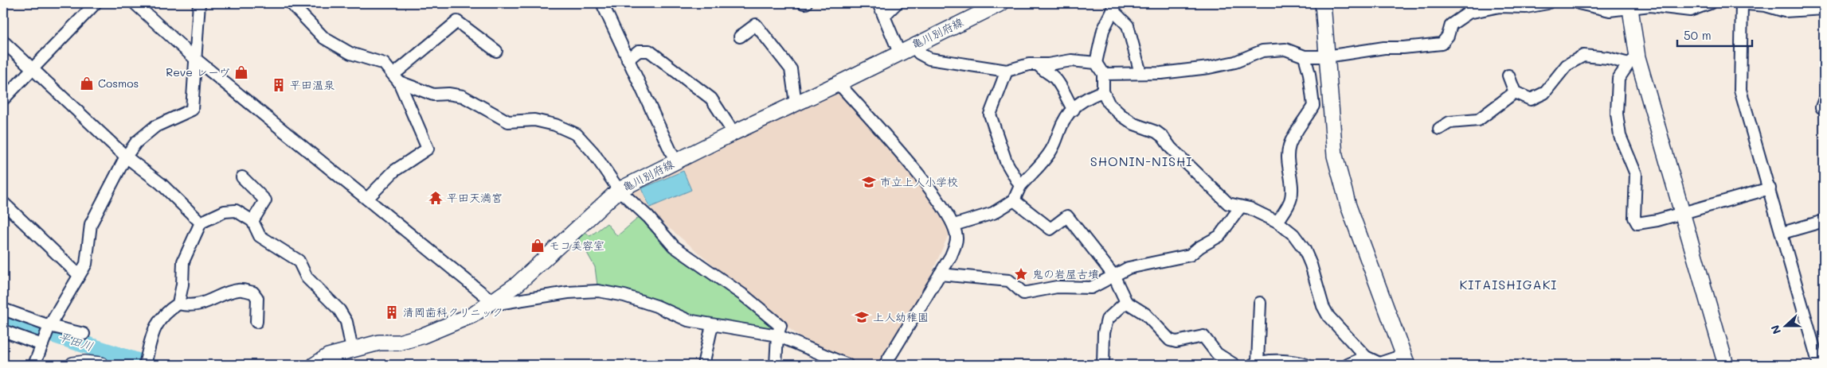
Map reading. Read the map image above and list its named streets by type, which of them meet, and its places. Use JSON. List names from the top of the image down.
{
  "streets": {
    "main road": ["亀川別府線"]
  },
  "districts": ["SHONIN-NISHI", "KITAISHIGAKI"],
  "water": ["平田川"],
  "places": {
    "shop": ["Reve レーヴ", "Cosmos", "モコ美容室"],
    "building": ["平田温泉", "清岡歯科クリニック"],
    "school or university": ["市立上人小学校", "上人幼稚園"],
    "temple": ["平田天満宮"],
    "place": ["鬼の岩屋古墳"]
  },
  "scale_bar": "50 m",
  "north": "left"
}
